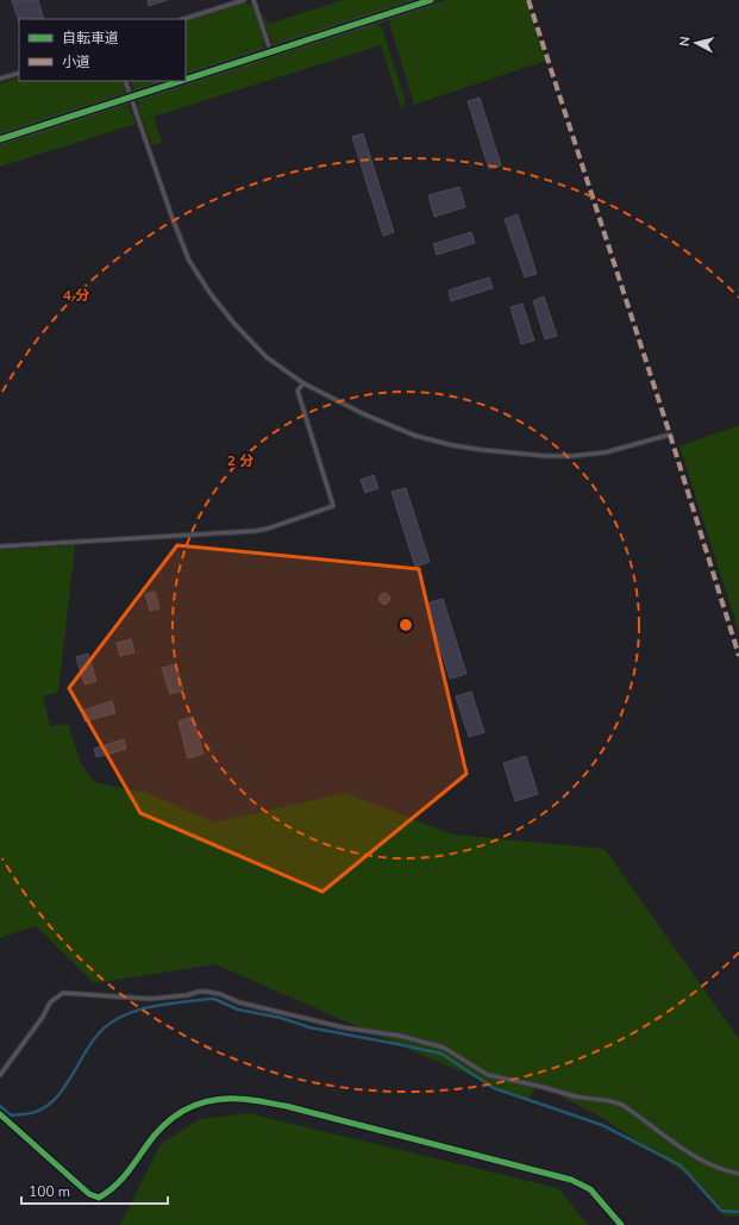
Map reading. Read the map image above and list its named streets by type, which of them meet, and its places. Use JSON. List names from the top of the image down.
{
  "legend": ["自転車道", "小道"],
  "scale_bar": "100 m",
  "north": "left",
  "rings": ["4 分", "2 分"]
}
